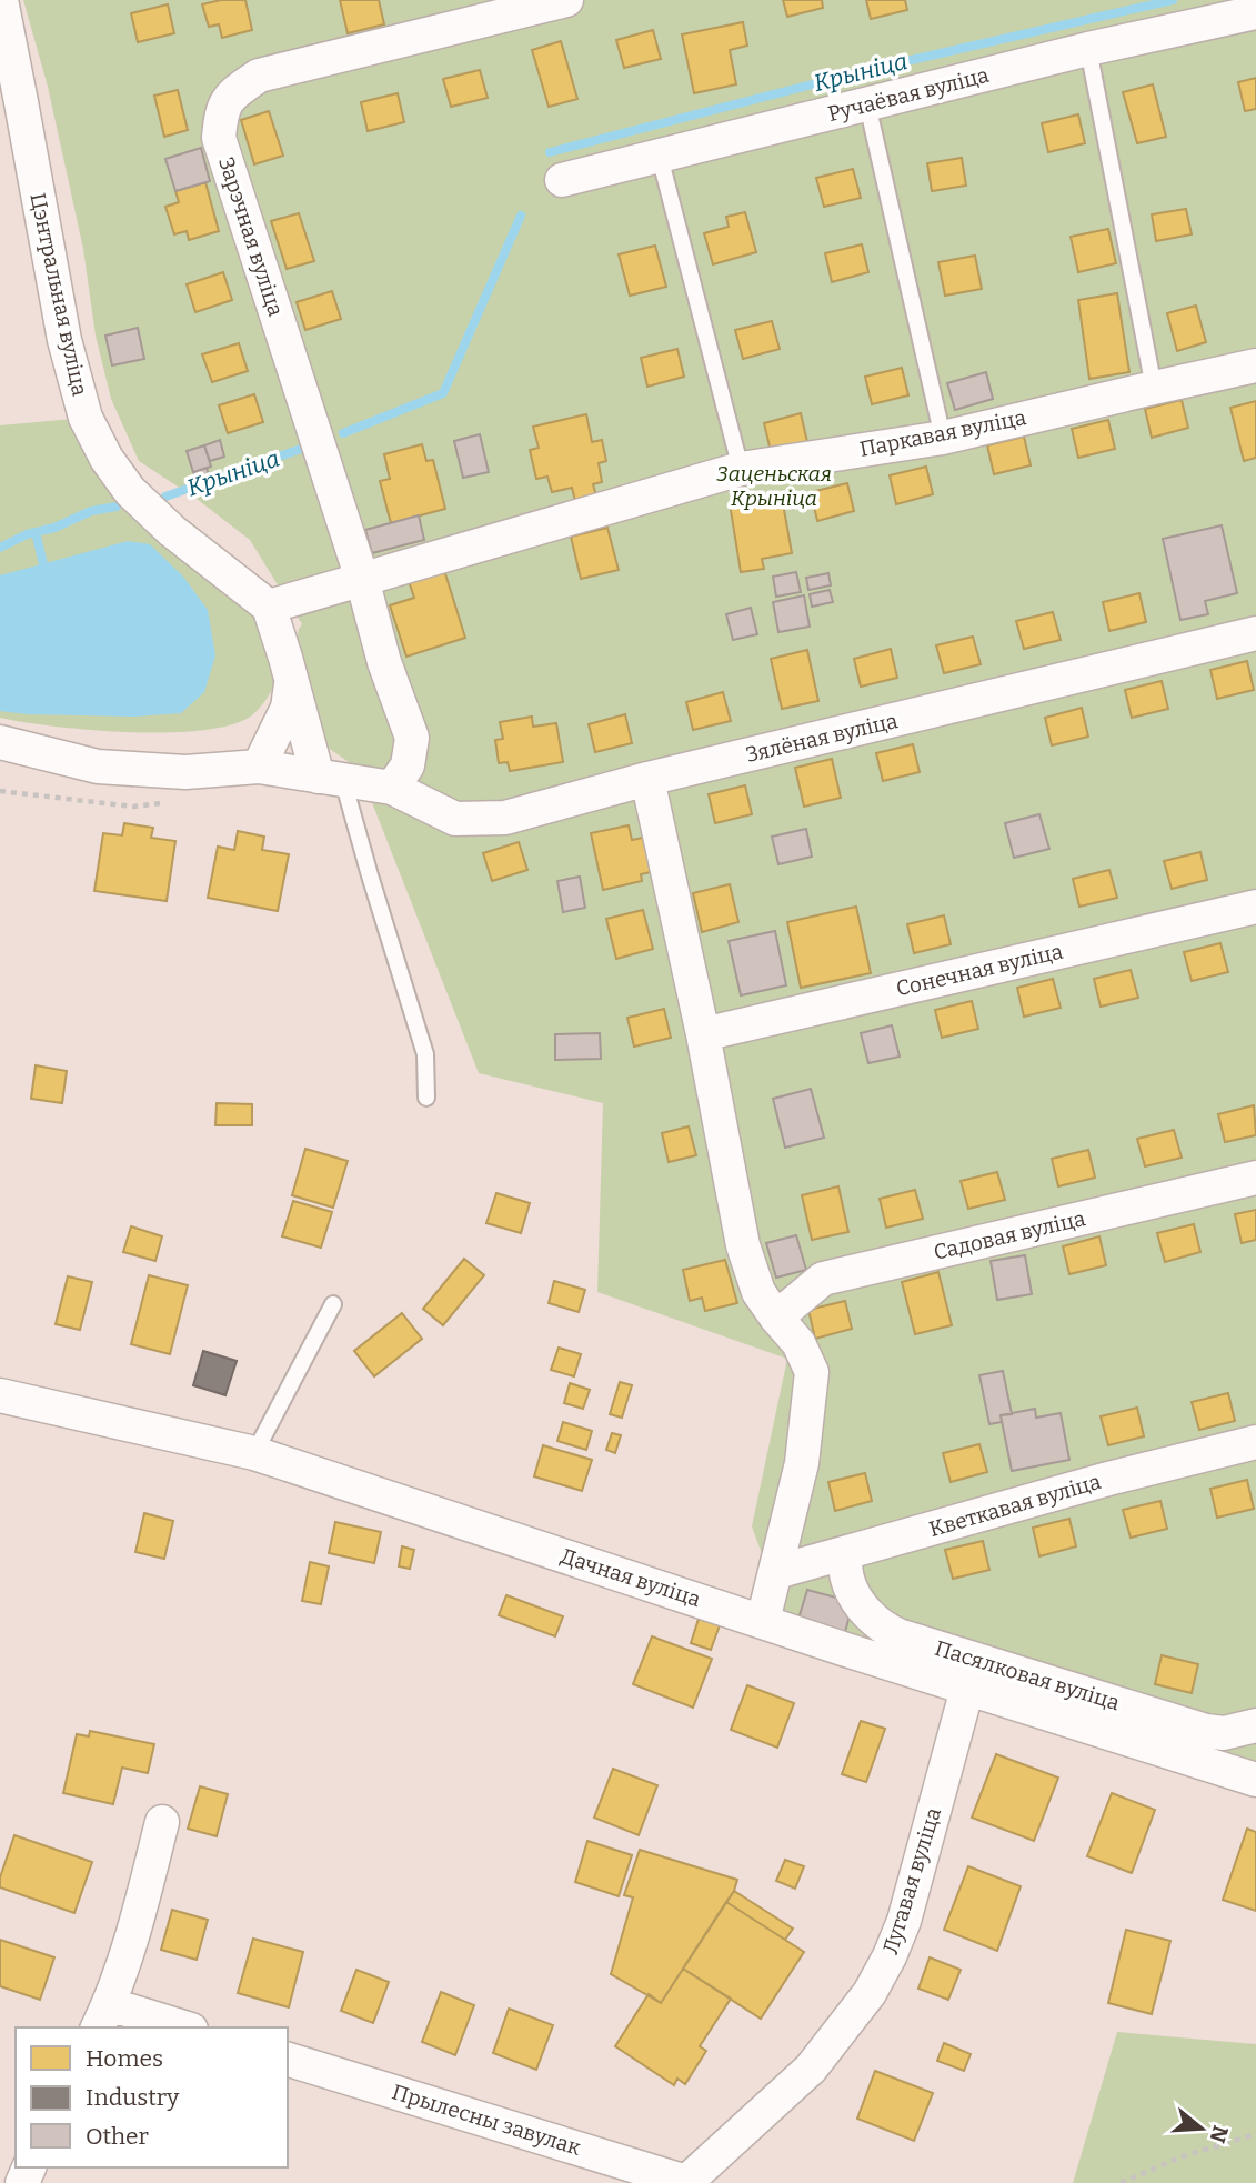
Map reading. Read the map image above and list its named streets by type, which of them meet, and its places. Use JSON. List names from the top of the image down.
{
  "streets": {
    "street": [
      "Ручаёвая вуліца",
      "Зарэчная вуліца",
      "Цэнтральная вуліца",
      "Паркавая вуліца",
      "Зялёная вуліца",
      "Сонечная вуліца",
      "Садовая вуліца",
      "Кветкавая вуліца",
      "Дачная вуліца",
      "Пасялковая вуліца",
      "Лугавая вуліца",
      "Прылесны завулак"
    ]
  },
  "crossings": [
    ["Зарэчная вуліца", "Паркавая вуліца"],
    ["Кветкавая вуліца", "Пасялковая вуліца"],
    ["Дачная вуліца", "Лугавая вуліца"],
    ["Лугавая вуліца", "Прылесны завулак"]
  ],
  "water": ["Крыніца"],
  "parks": ["Заценьская Крыніца"],
  "legend": ["Homes", "Industry", "Other"],
  "north": "right"
}
